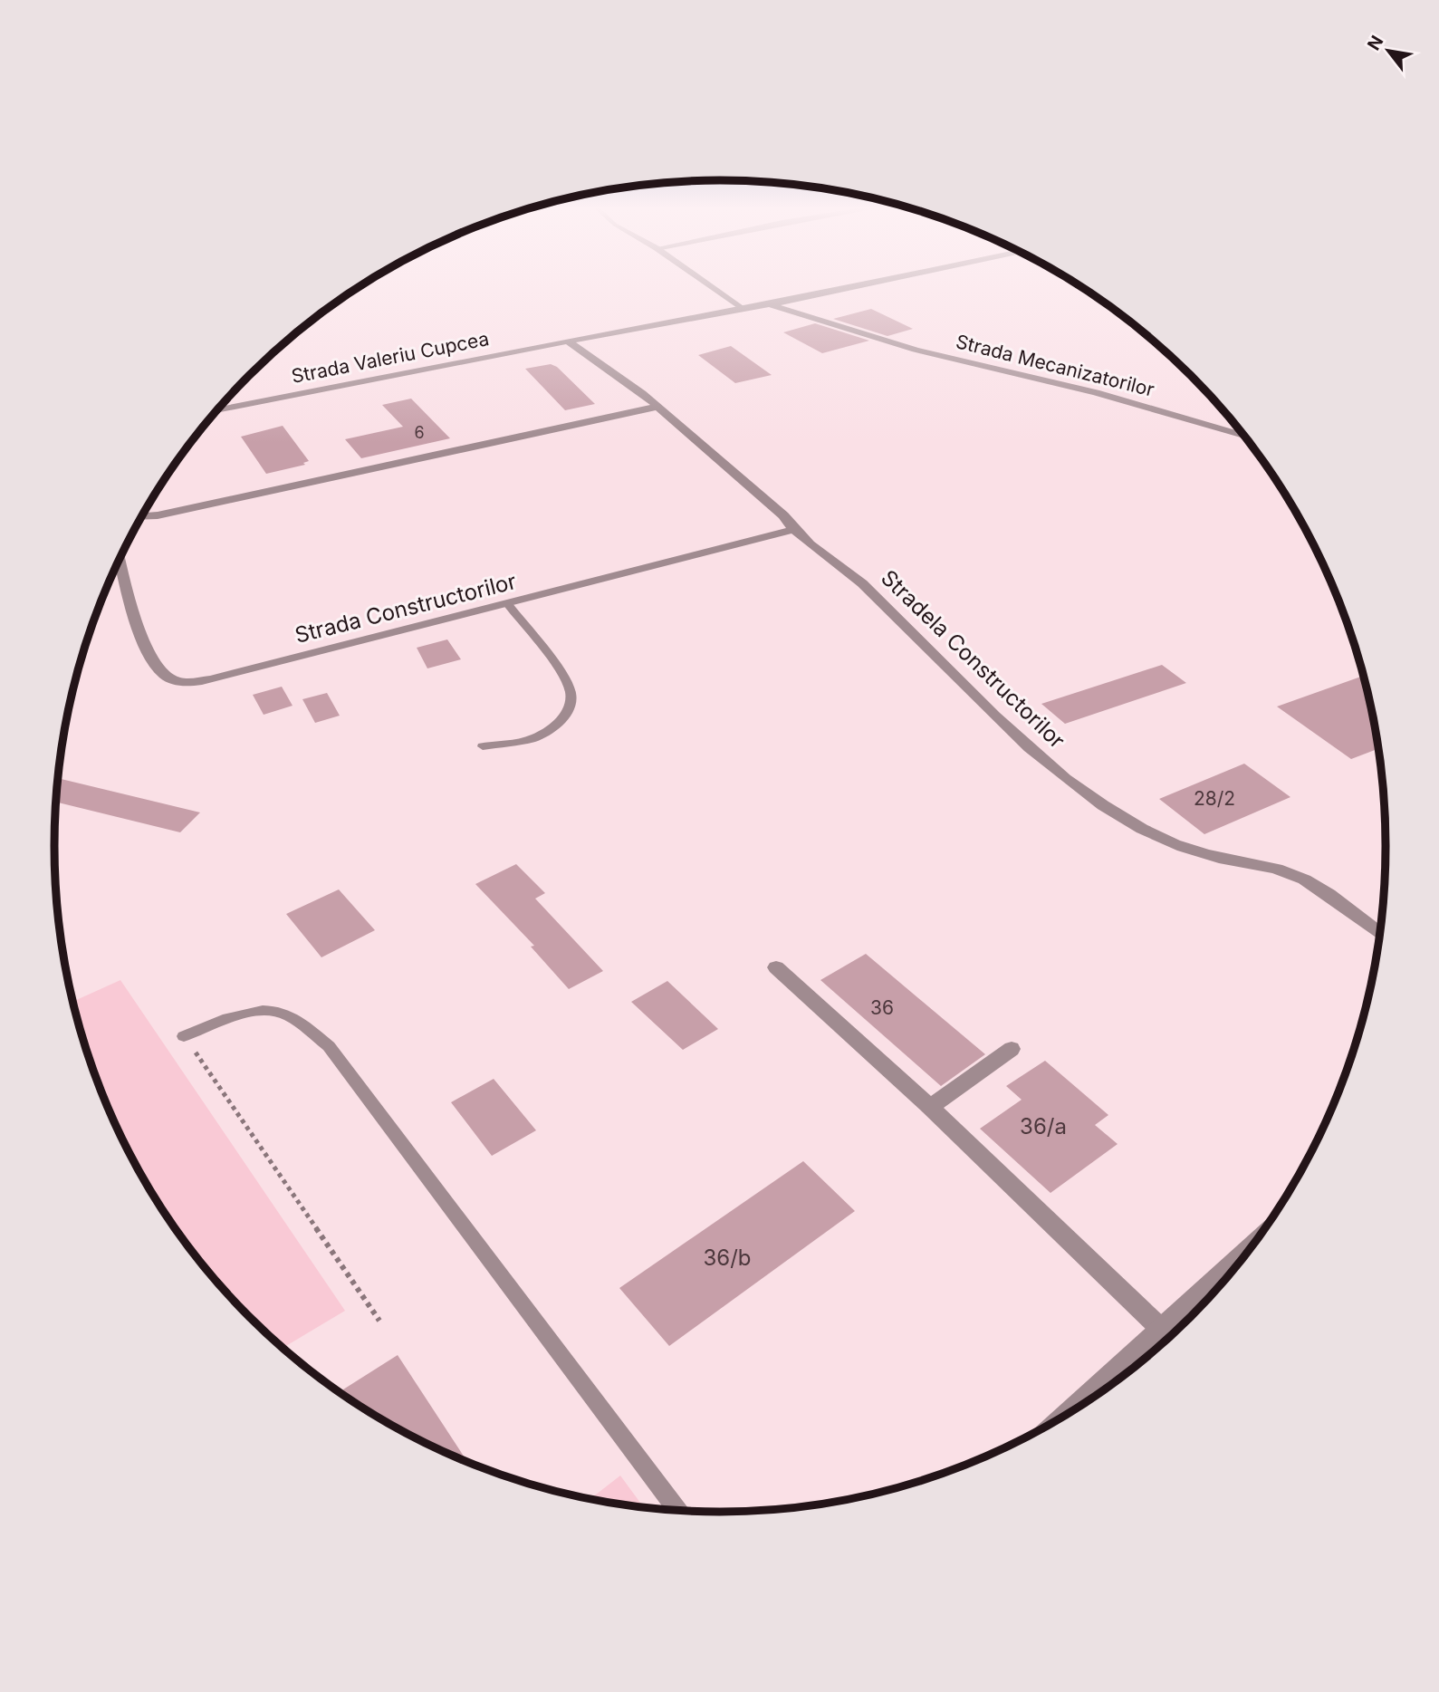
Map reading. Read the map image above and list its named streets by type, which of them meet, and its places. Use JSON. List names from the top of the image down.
{
  "streets": {
    "street": [
      "Strada Valeriu Cupcea",
      "Strada Mecanizatorilor",
      "Strada Constructorilor",
      "Stradela Constructorilor"
    ]
  },
  "crossings": [
    ["Strada Valeriu Cupcea", "Strada Mecanizatorilor"],
    ["Strada Valeriu Cupcea", "Stradela Constructorilor"],
    ["Strada Constructorilor", "Stradela Constructorilor"]
  ],
  "house_numbers": [
    "6",
    "28/2",
    "36",
    "36/a",
    "36/b"
  ],
  "north": "top left"
}
